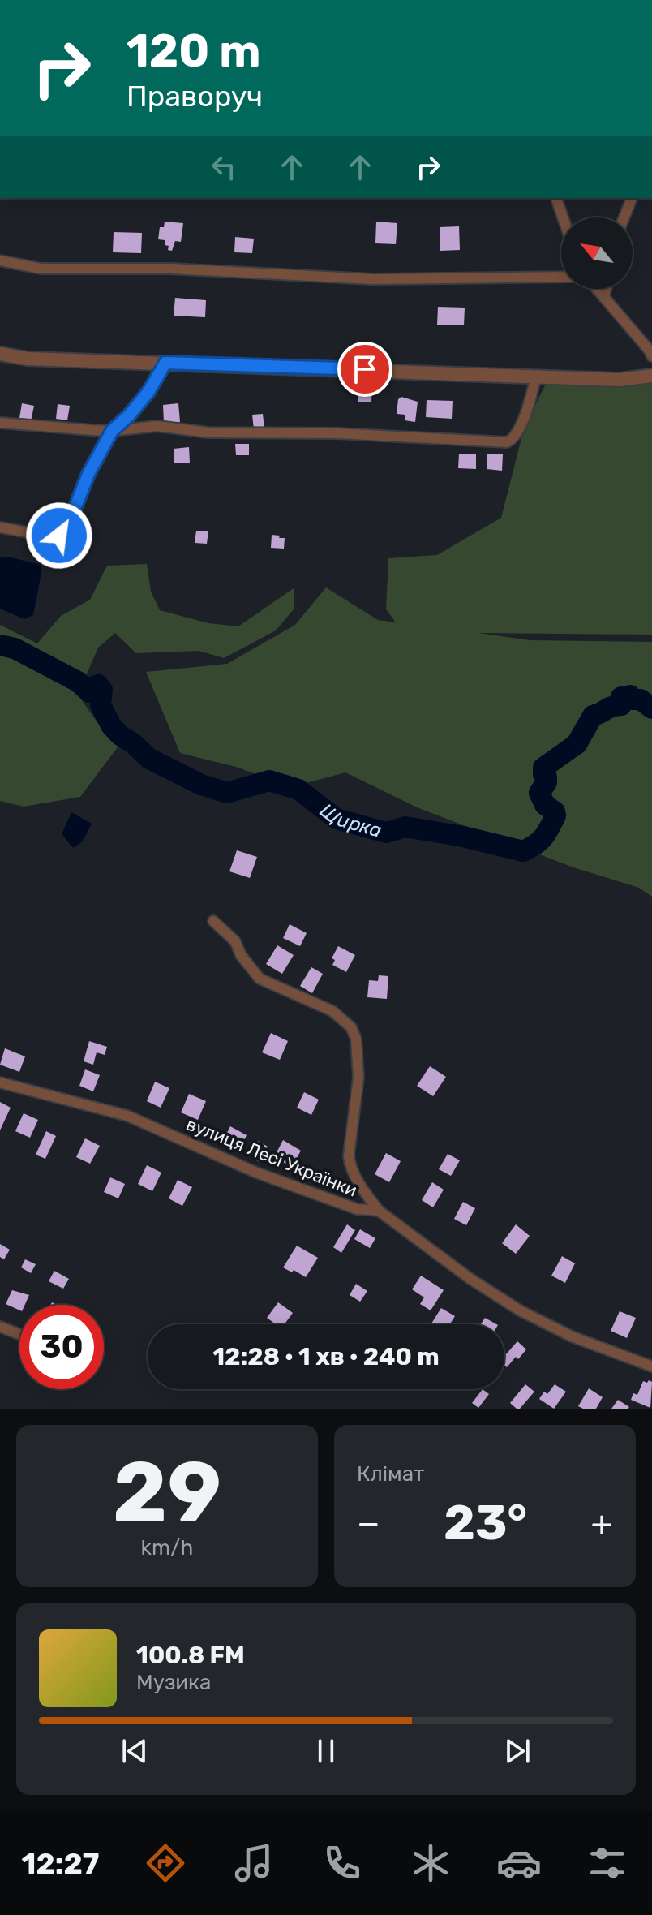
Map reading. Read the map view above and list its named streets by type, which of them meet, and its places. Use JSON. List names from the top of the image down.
{
  "streets": {
    "street": ["вулиця Лесі Українки"]
  },
  "water": ["Щирка"],
  "north": "top left",
  "page": {
    "turn": ["120 m", "Праворуч"],
    "limit": "30",
    "trip": "12:28 · 1 хв · 240 m",
    "tile": [
      ["29", "km/h"],
      "Клімат"
    ],
    "heat": ["−", "23°", "+"],
    "song": ["100.8 FM", "Музика"],
    "tabs": "12:27"
  }
}
